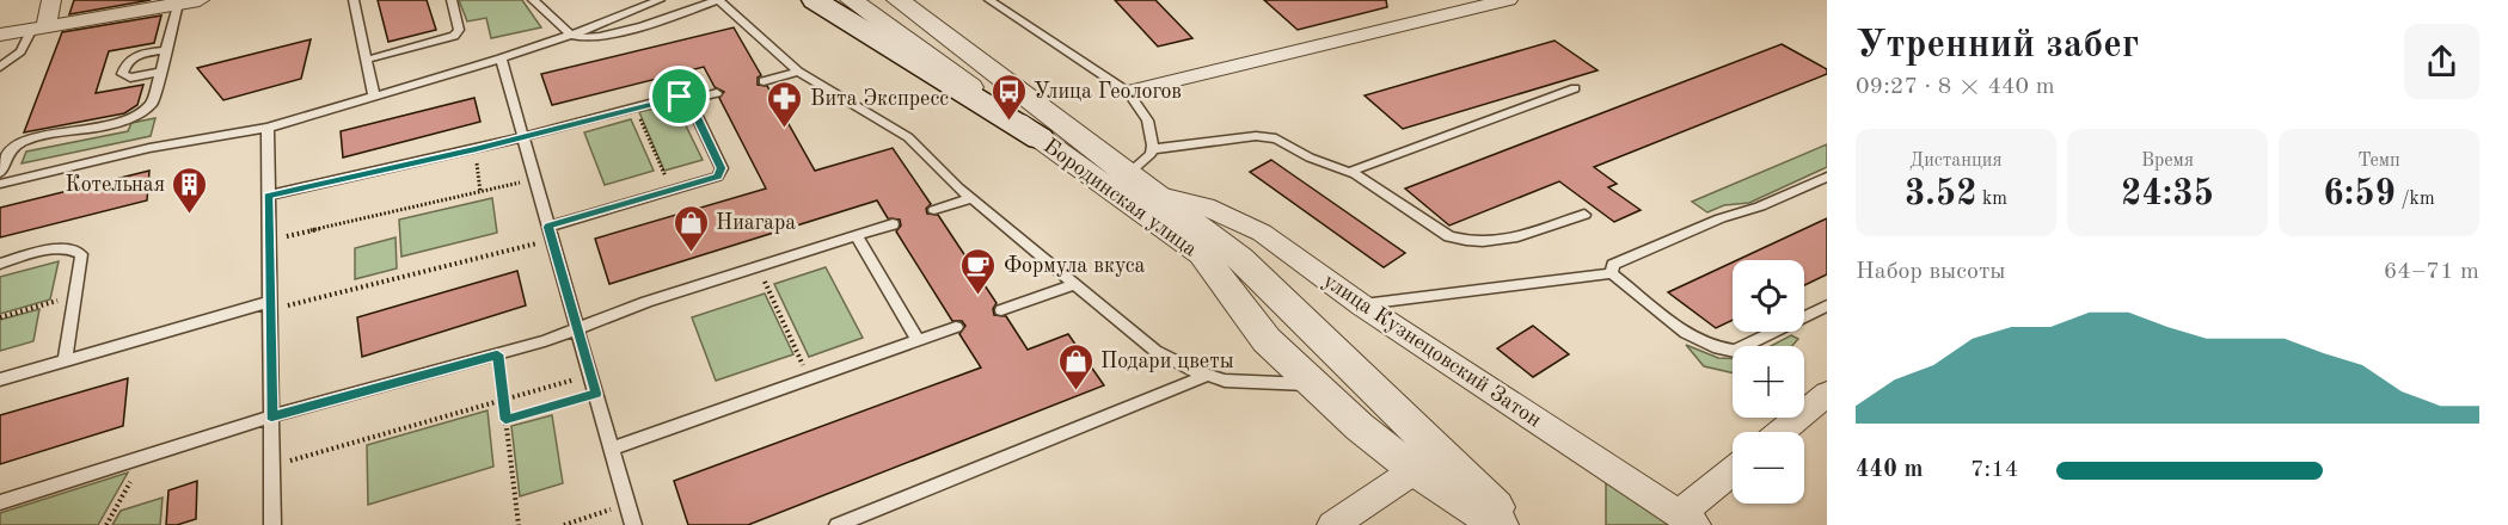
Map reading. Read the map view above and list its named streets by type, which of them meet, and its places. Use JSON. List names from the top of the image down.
{
  "streets": {
    "street": ["Бородинская улица", "улица Кузнецовский Затон"]
  },
  "crossings": [
    ["Бородинская улица", "улица Кузнецовский Затон"]
  ],
  "places": {
    "bus stop": ["Улица Геологов"],
    "pharmacy": ["Вита Экспресс"],
    "building": ["Котельная"],
    "shop": ["Ниагара", "Подари цветы"],
    "cafe": ["Формула вкуса"]
  },
  "page": {
    "heading": ["Утренний забег", "09:27 · 8 × 440 m"],
    "stats": [
      ["Дистанция", "3.52 km"],
      ["Время", "24:35"],
      ["Темп", "6:59 /km"]
    ],
    "chart": ["Набор высоты", "64–71 m"],
    "map_buttons": ["+", "−"],
    "list": [
      {
        "name": "440 m",
        "note": "7:14"
      }
    ]
  }
}
